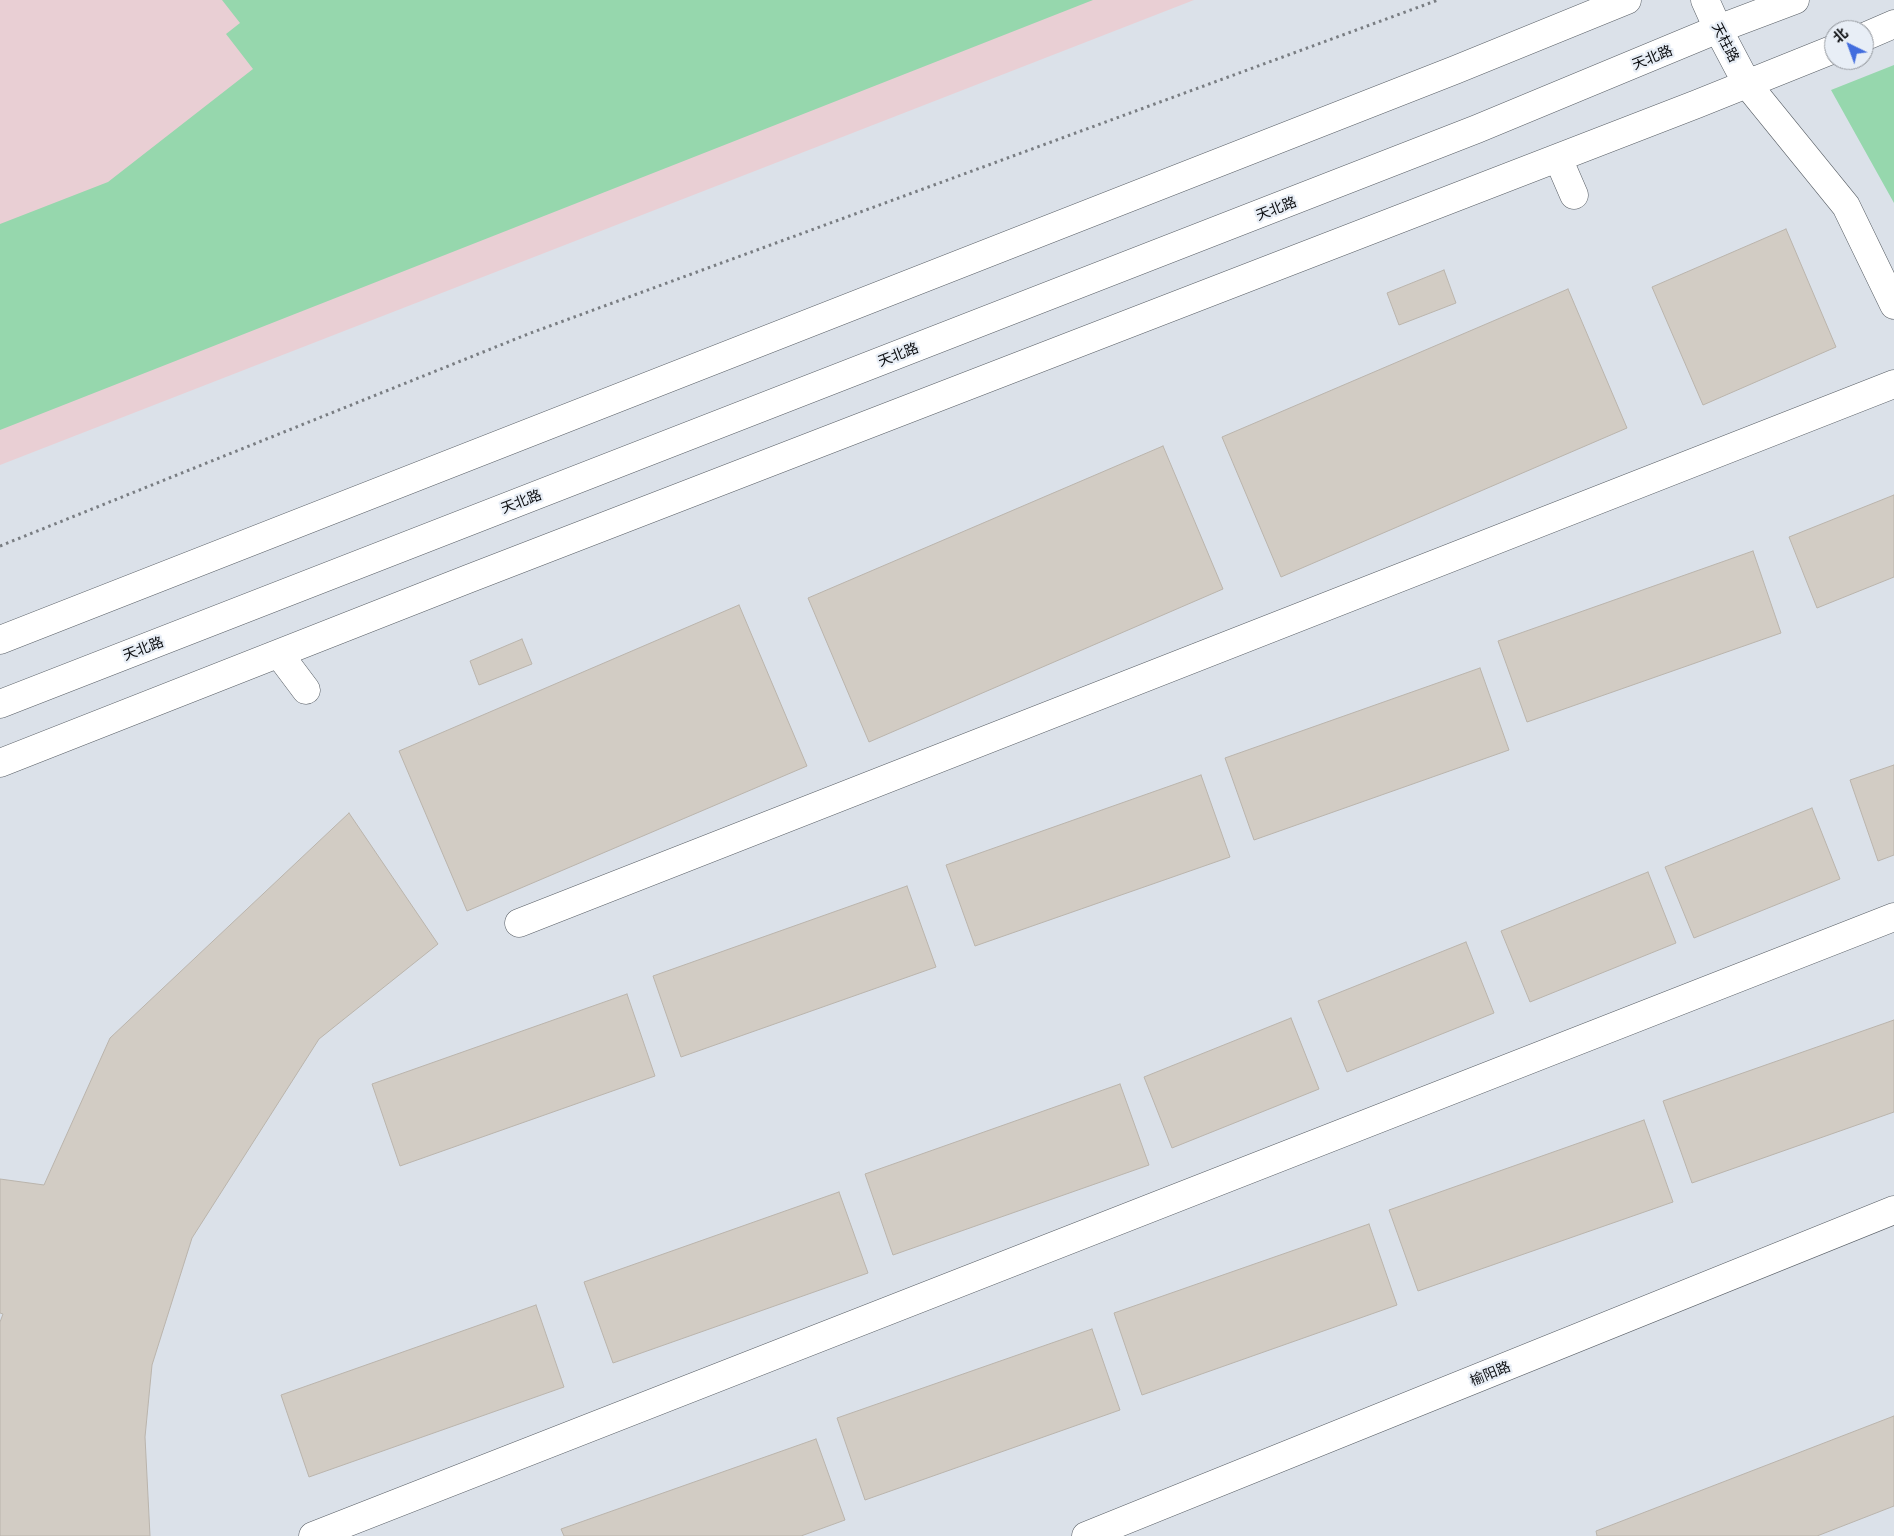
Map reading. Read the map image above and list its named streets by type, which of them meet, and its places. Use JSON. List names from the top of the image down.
{
  "streets": {
    "street": ["天柱路", "天北路", "榆阳路"]
  },
  "crossings": [
    ["天柱路", "天北路"]
  ],
  "north": "top left"
}
